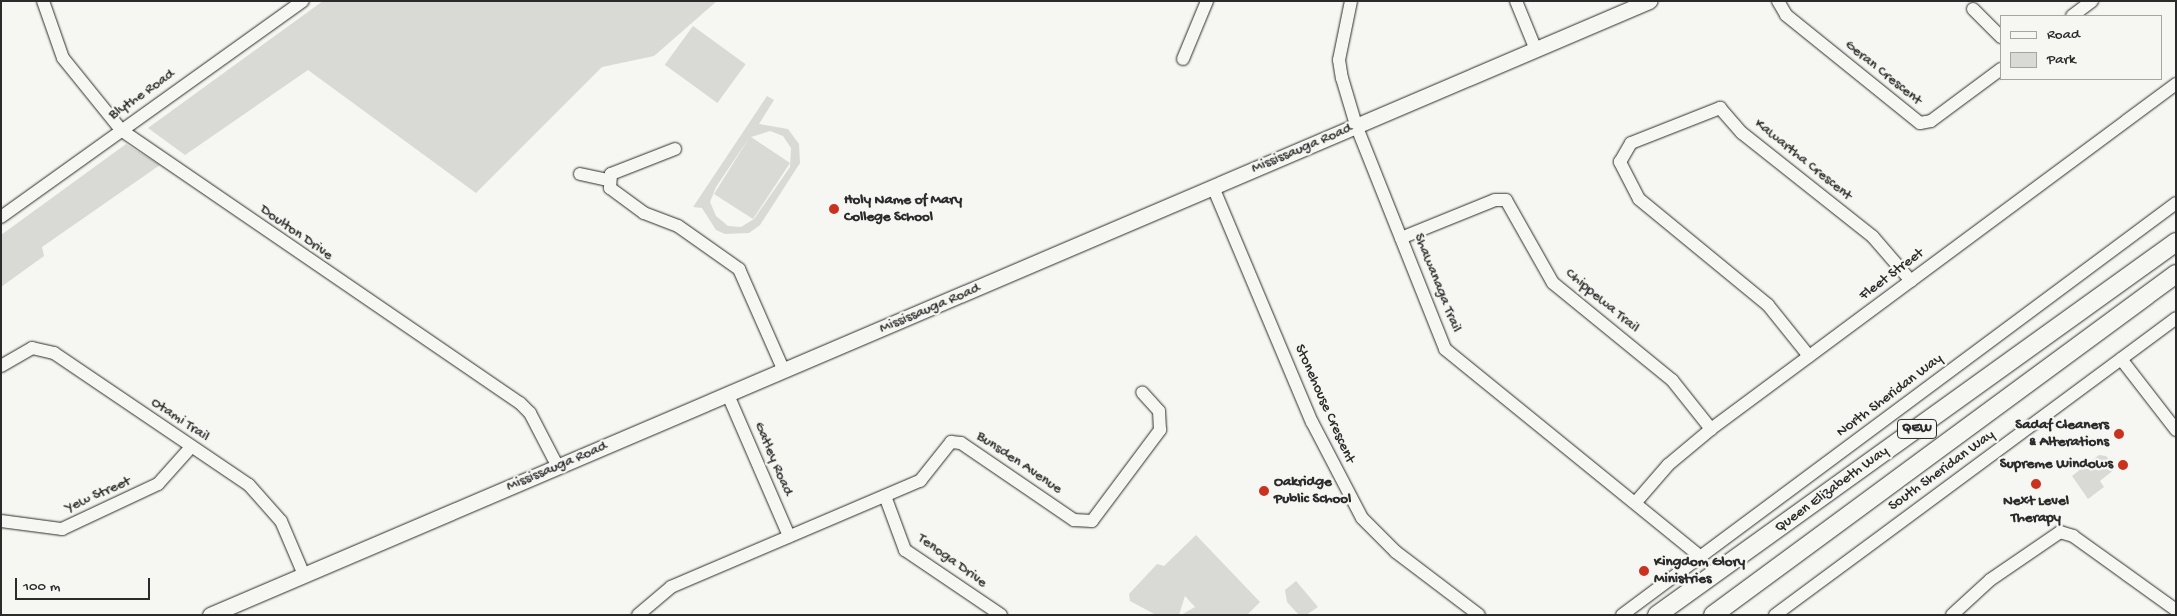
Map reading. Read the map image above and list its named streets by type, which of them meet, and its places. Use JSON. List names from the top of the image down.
{
  "streets": {
    "highway": ["QEW", "Queen Elizabeth Way"],
    "main road": ["Mississauga Road"],
    "street": [
      "Geran Crescent",
      "Blythe Road",
      "Kawartha Crescent",
      "Doulton Drive",
      "Fleet Street",
      "Shawanaga Trail",
      "Chippewa Trail",
      "North Sheridan Way",
      "Stonehouse Crescent",
      "Otami Trail",
      "Gatley Road",
      "Bunsden Avenue",
      "South Sheridan Way",
      "Yew Street",
      "Tenoga Drive"
    ]
  },
  "crossings": [
    ["Blythe Road", "Doulton Drive"],
    ["Mississauga Road", "Doulton Drive"],
    ["Mississauga Road", "Shawanaga Trail"],
    ["Mississauga Road", "Stonehouse Crescent"],
    ["Mississauga Road", "Otami Trail"],
    ["Mississauga Road", "Gatley Road"],
    ["Kawartha Crescent", "Fleet Street"],
    ["Fleet Street", "Shawanaga Trail"],
    ["Fleet Street", "Chippewa Trail"],
    ["Shawanaga Trail", "Chippewa Trail"],
    ["Shawanaga Trail", "North Sheridan Way"],
    ["Otami Trail", "Yew Street"],
    ["Gatley Road", "Bunsden Avenue"],
    ["Bunsden Avenue", "Tenoga Drive"]
  ],
  "places": [
    "Holy Name of Mary College School",
    "Sadaf Cleaners & Alterations",
    "Supreme Windows",
    "Next Level Therapy",
    "Oakridge Public School",
    "Kingdom Glory Ministries"
  ],
  "legend": ["Road", "Park"],
  "scale_bar": "100 m"
}
